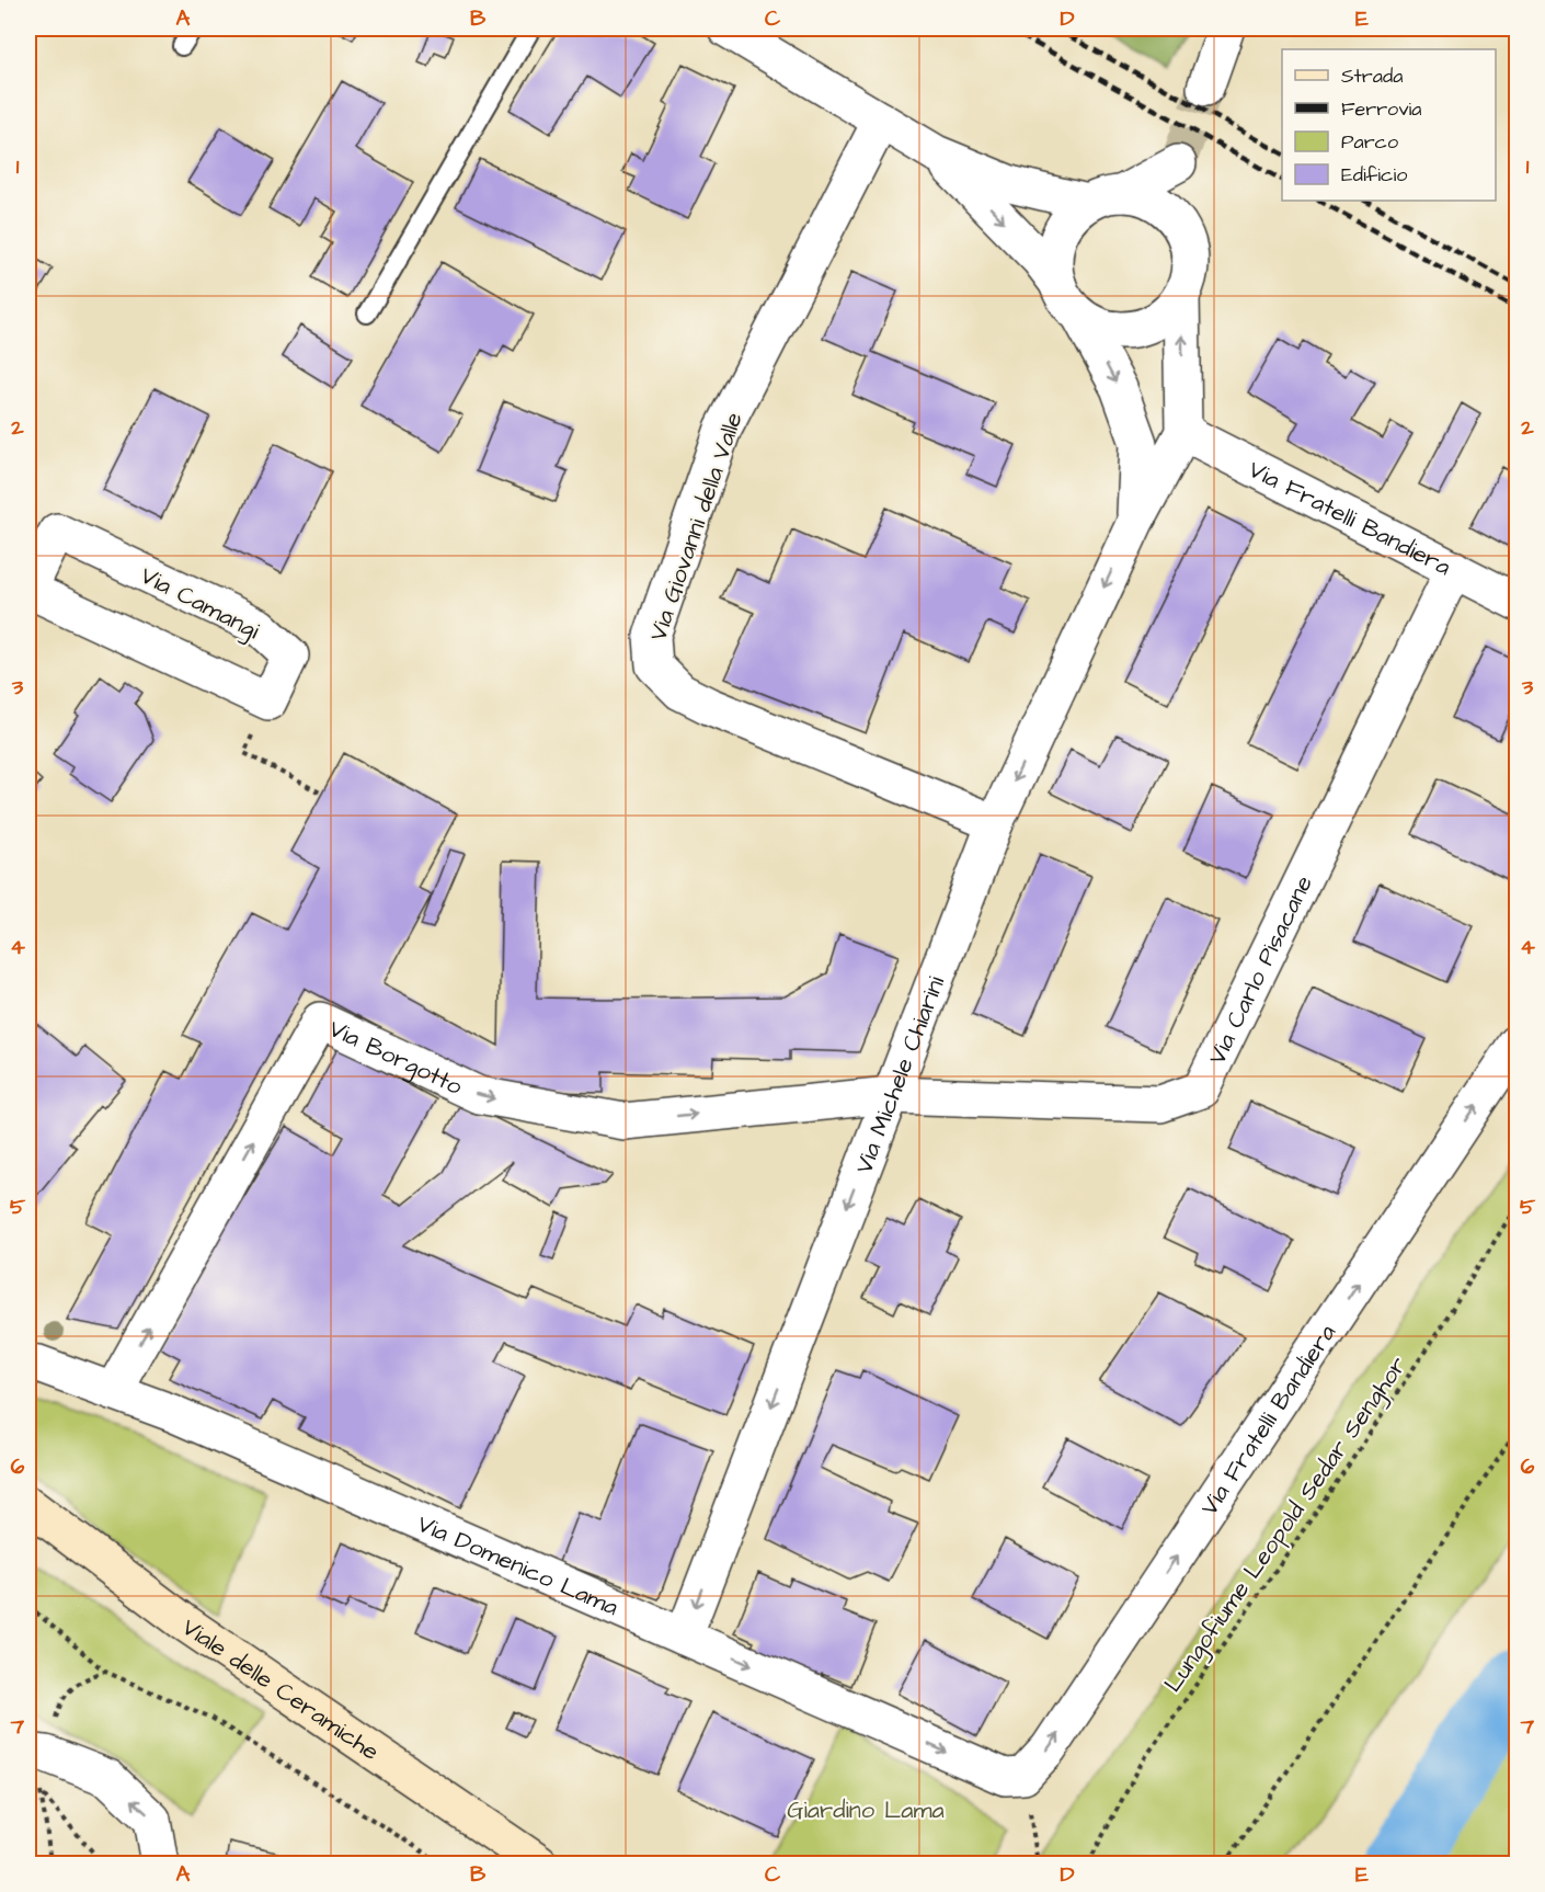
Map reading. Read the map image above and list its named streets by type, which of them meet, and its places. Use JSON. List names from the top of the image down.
{
  "streets": {
    "main road": ["Viale delle Ceramiche"],
    "street": [
      "Via Fratelli Bandiera",
      "Via Giovanni della Valle",
      "Via Camangi",
      "Via Carlo Pisacane",
      "Via Borgotto",
      "Via Michele Chiarini",
      "Via Domenico Lama"
    ],
    "path": ["Lungofiume Leopold Sedar Senghor"]
  },
  "crossings": [
    ["Via Fratelli Bandiera", "Via Carlo Pisacane"],
    ["Via Fratelli Bandiera", "Via Michele Chiarini"],
    ["Via Fratelli Bandiera", "Via Domenico Lama"],
    ["Via Giovanni della Valle", "Via Michele Chiarini"],
    ["Via Carlo Pisacane", "Via Borgotto"],
    ["Via Carlo Pisacane", "Via Michele Chiarini"],
    ["Via Borgotto", "Via Michele Chiarini"],
    ["Via Borgotto", "Via Domenico Lama"],
    ["Via Michele Chiarini", "Via Domenico Lama"]
  ],
  "one_way": ["Via Fratelli Bandiera", "Via Borgotto"],
  "parks": ["Giardino Lama"],
  "legend": [
    "Strada",
    "Ferrovia",
    "Parco",
    "Edificio"
  ],
  "grid": {
    "columns": [
      "A",
      "B",
      "C",
      "D",
      "E"
    ],
    "rows": [
      "1",
      "2",
      "3",
      "4",
      "5",
      "6",
      "7"
    ]
  }
}
